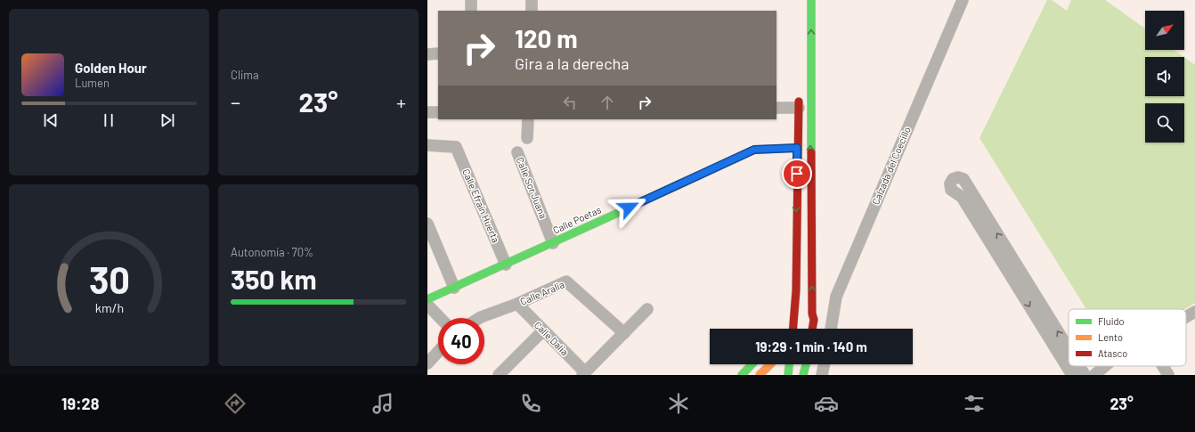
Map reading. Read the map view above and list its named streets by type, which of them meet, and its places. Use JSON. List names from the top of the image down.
{
  "streets": {
    "main road": ["Calle Poetas"],
    "street": [
      "Calzada del Coecillo",
      "Calle Sor Juana",
      "Calle Efraín Huerta",
      "Calle Aralia",
      "Calle Dalia"
    ]
  },
  "crossings": [
    ["Calle Sor Juana", "Calle Poetas"],
    ["Calle Efraín Huerta", "Calle Poetas"],
    ["Calle Aralia", "Calle Dalia"]
  ],
  "legend": ["Fluido", "Lento", "Atasco"],
  "north": "top right",
  "page": {
    "tile": [
      "Clima",
      ["Autonomía · 70%", "350 km"]
    ],
    "turn": ["120 m", "Gira a la derecha"],
    "song": ["Golden Hour", "Lumen"],
    "heat": ["−", "23°", "+"],
    "limit": "40",
    "trip": "19:29 · 1 min · 140 m",
    "tabs": ["19:28", "23°"],
    "gauge": ["30", "km/h"]
  }
}
